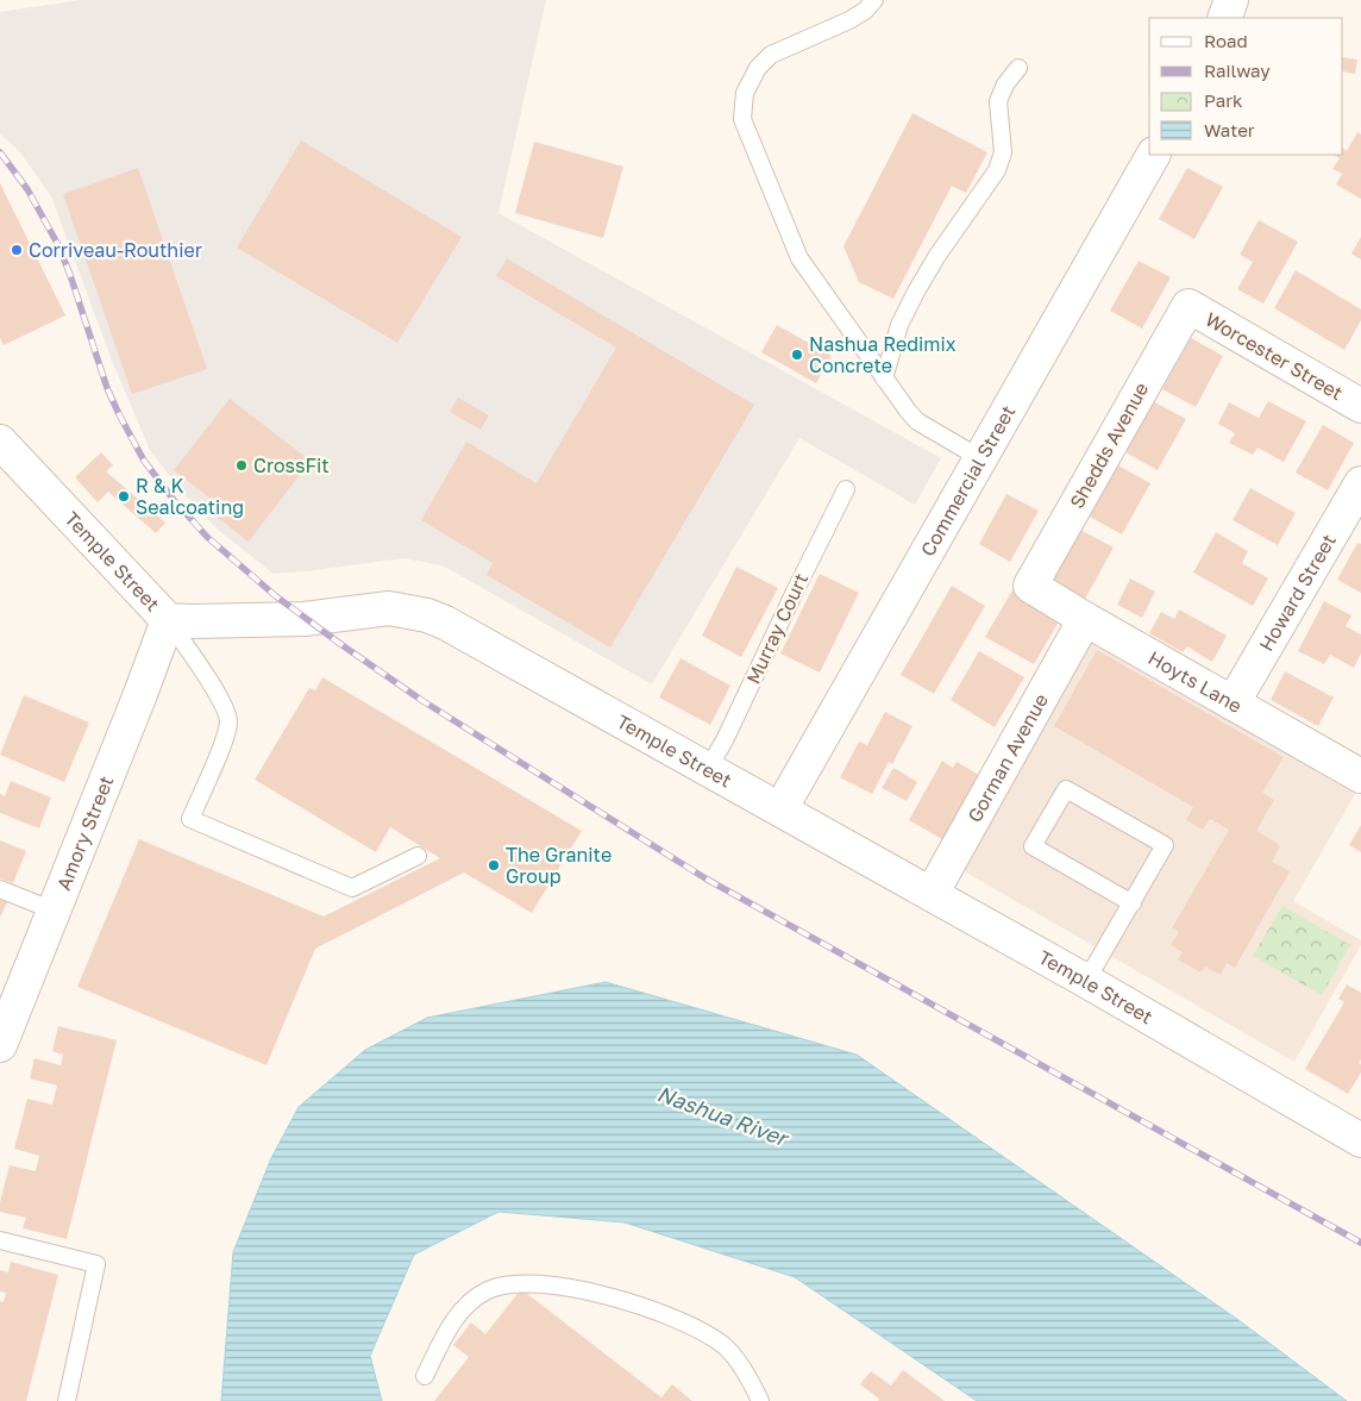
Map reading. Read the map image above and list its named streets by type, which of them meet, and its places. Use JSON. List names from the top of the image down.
{
  "streets": {
    "street": [
      "Worcester Street",
      "Shedds Avenue",
      "Commercial Street",
      "Temple Street",
      "Howard Street",
      "Hoyts Lane",
      "Gorman Avenue",
      "Amory Street"
    ],
    "lane": ["Murray Court"]
  },
  "crossings": [
    ["Worcester Street", "Shedds Avenue"],
    ["Shedds Avenue", "Hoyts Lane"],
    ["Commercial Street", "Temple Street"],
    ["Temple Street", "Murray Court"],
    ["Temple Street", "Gorman Avenue"],
    ["Temple Street", "Amory Street"],
    ["Howard Street", "Hoyts Lane"],
    ["Hoyts Lane", "Gorman Avenue"]
  ],
  "water": ["Nashua River"],
  "places": [
    "Corriveau-Routhier",
    "Nashua Redimix Concrete",
    "CrossFit",
    "R & K Sealcoating",
    "The Granite Group"
  ],
  "legend": [
    "Road",
    "Railway",
    "Park",
    "Water"
  ]
}
